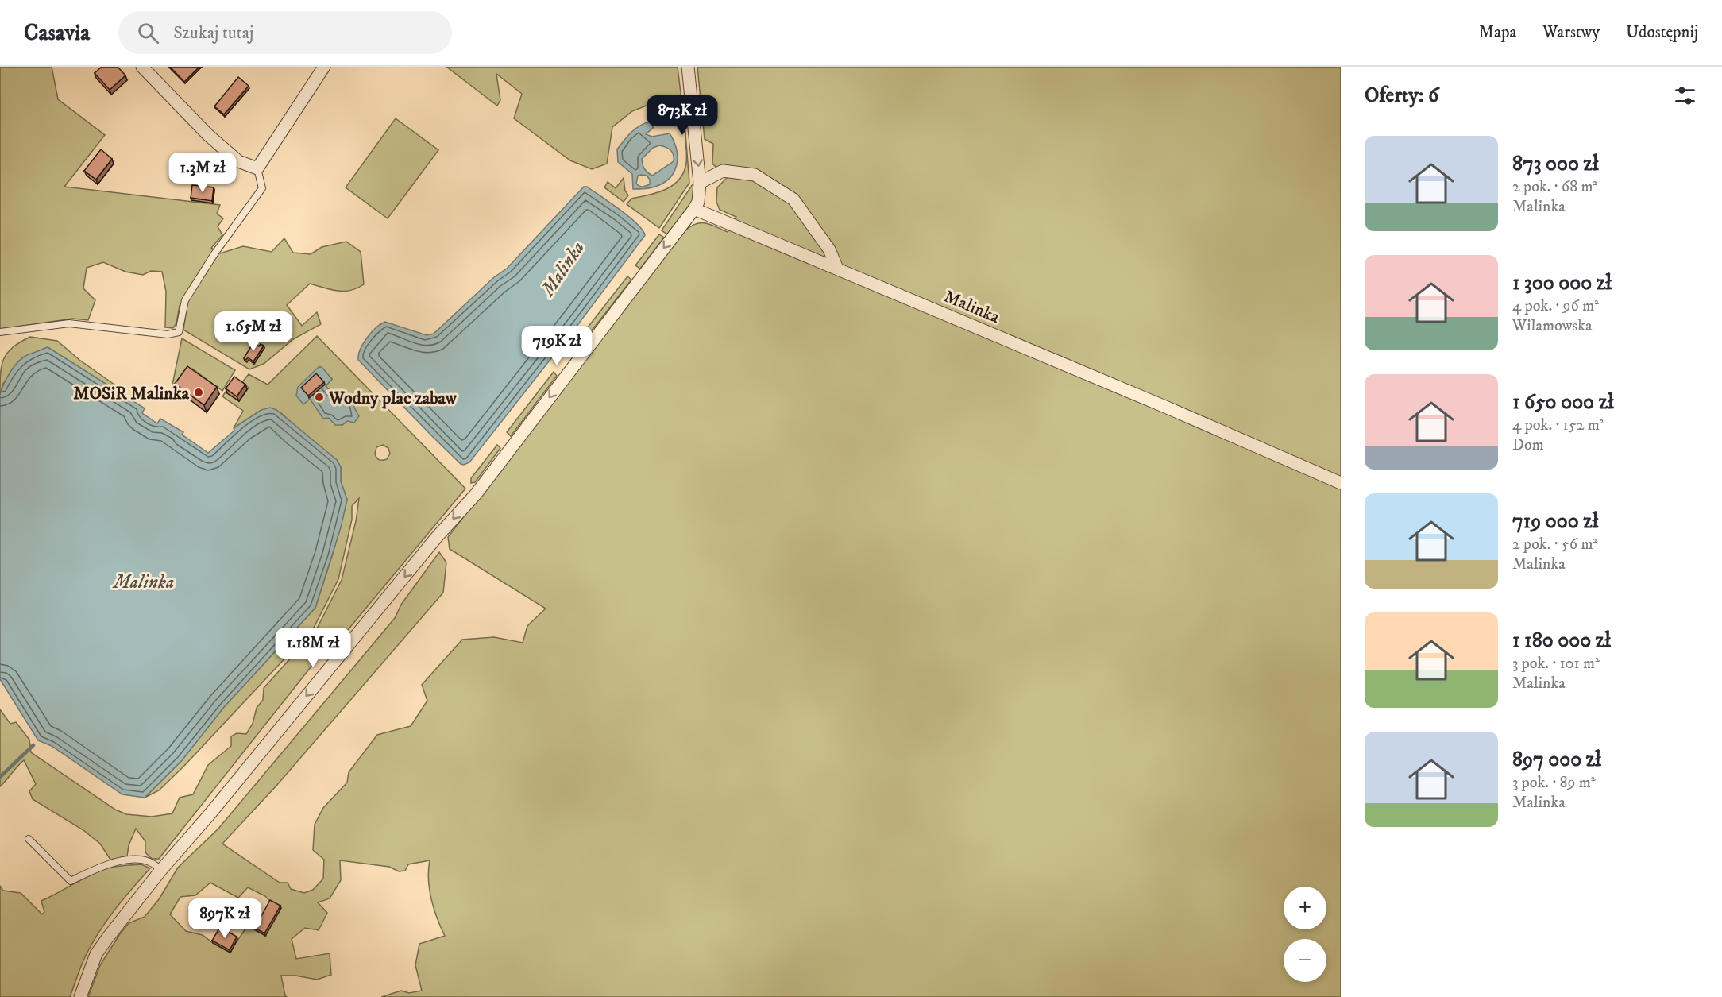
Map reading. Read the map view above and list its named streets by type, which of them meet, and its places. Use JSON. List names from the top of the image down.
{
  "streets": {
    "street": ["Malinka"]
  },
  "water": ["Malinka"],
  "places": ["MOSiR Malinka", "Wodny plac zabaw"],
  "page": {
    "header": "Casavia",
    "search": "Szukaj tutaj",
    "nav": ["Mapa", "Warstwy", "Udostępnij"],
    "heading": "Oferty: 6",
    "price": [
      "873K zł",
      "1.3M zł",
      "1.65M zł",
      "719K zł",
      "1.18M zł",
      "897K zł"
    ],
    "list": [
      {
        "name": "873 000 zł",
        "note": "2 pok. · 68 m² · Malinka"
      },
      {
        "name": "1 300 000 zł",
        "note": "4 pok. · 96 m² · Wilamowska"
      },
      {
        "name": "1 650 000 zł",
        "note": "4 pok. · 152 m² · Dom"
      },
      {
        "name": "719 000 zł",
        "note": "2 pok. · 56 m² · Malinka"
      },
      {
        "name": "1 180 000 zł",
        "note": "3 pok. · 101 m² · Malinka"
      },
      {
        "name": "897 000 zł",
        "note": "3 pok. · 89 m² · Malinka"
      }
    ],
    "map_buttons": ["+", "−"]
  }
}
